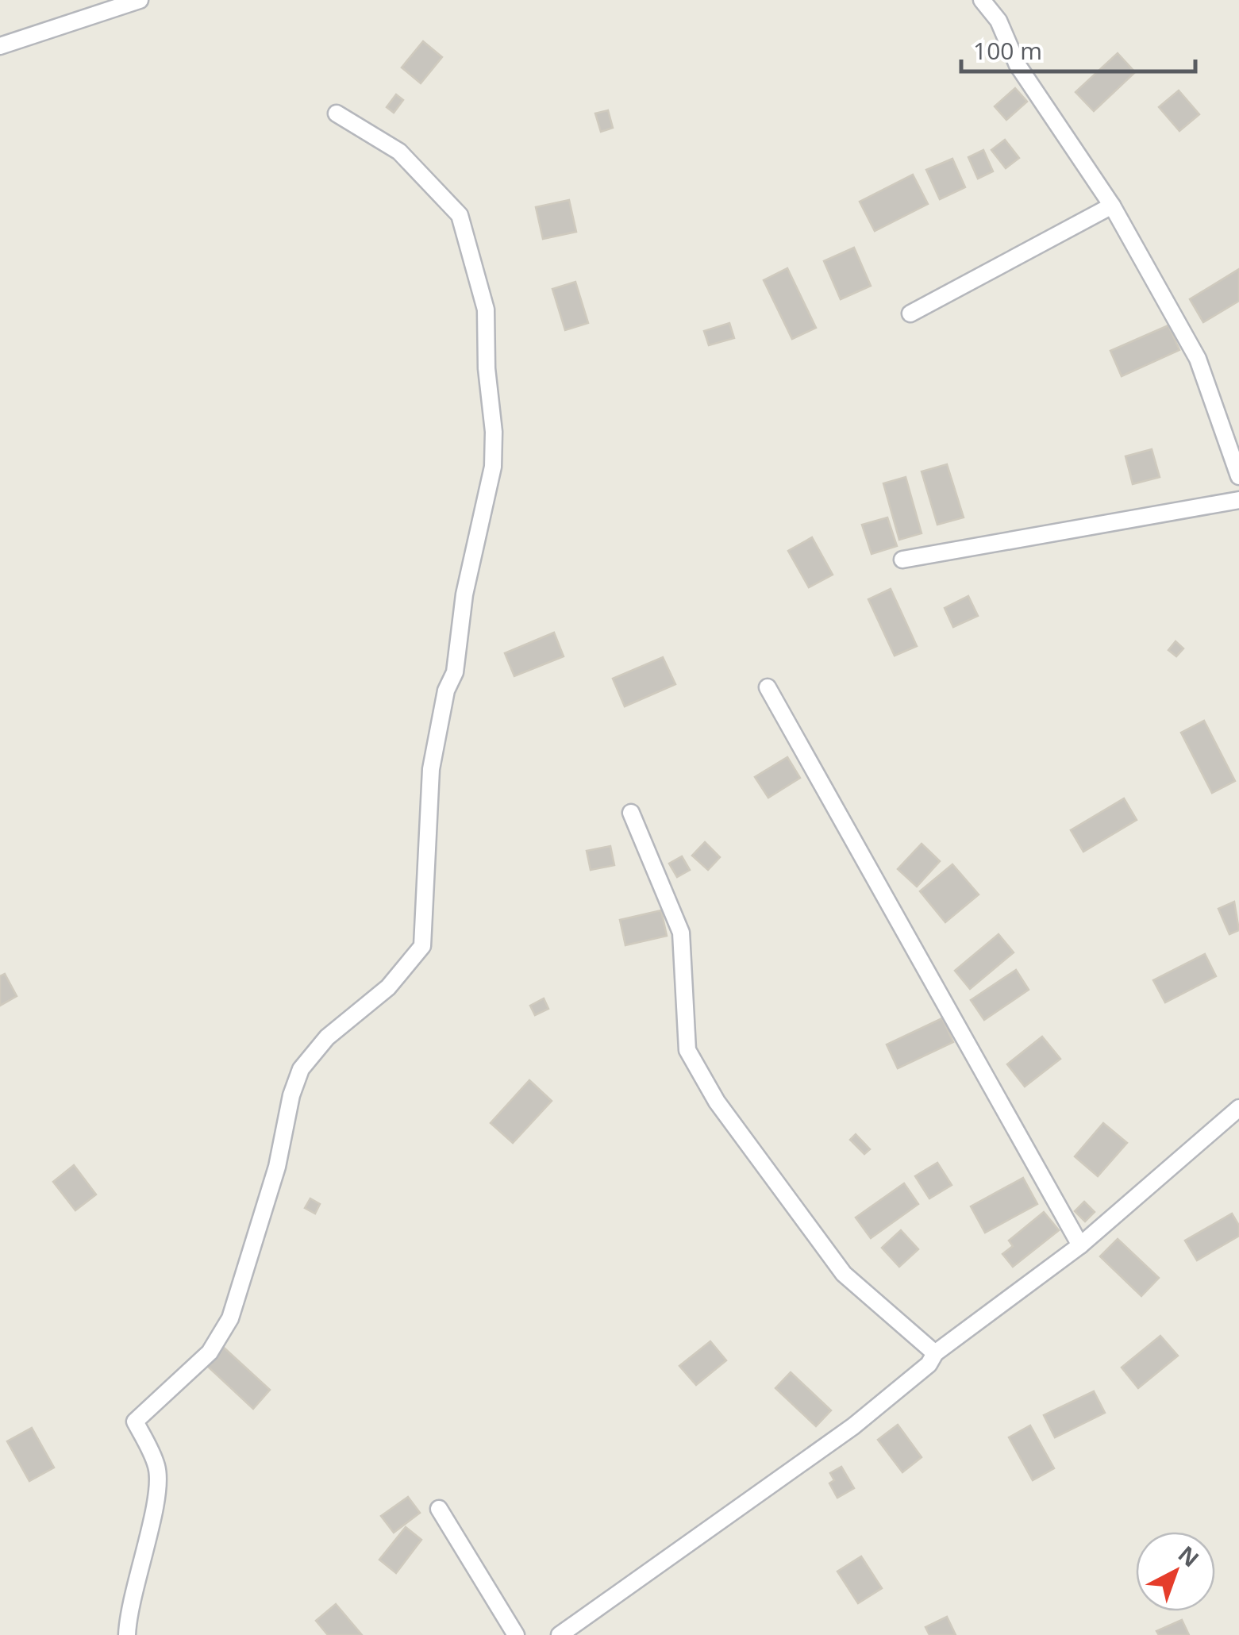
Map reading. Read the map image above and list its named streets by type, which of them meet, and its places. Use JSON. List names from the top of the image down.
{
  "scale_bar": "100 m",
  "north": "top right"
}
